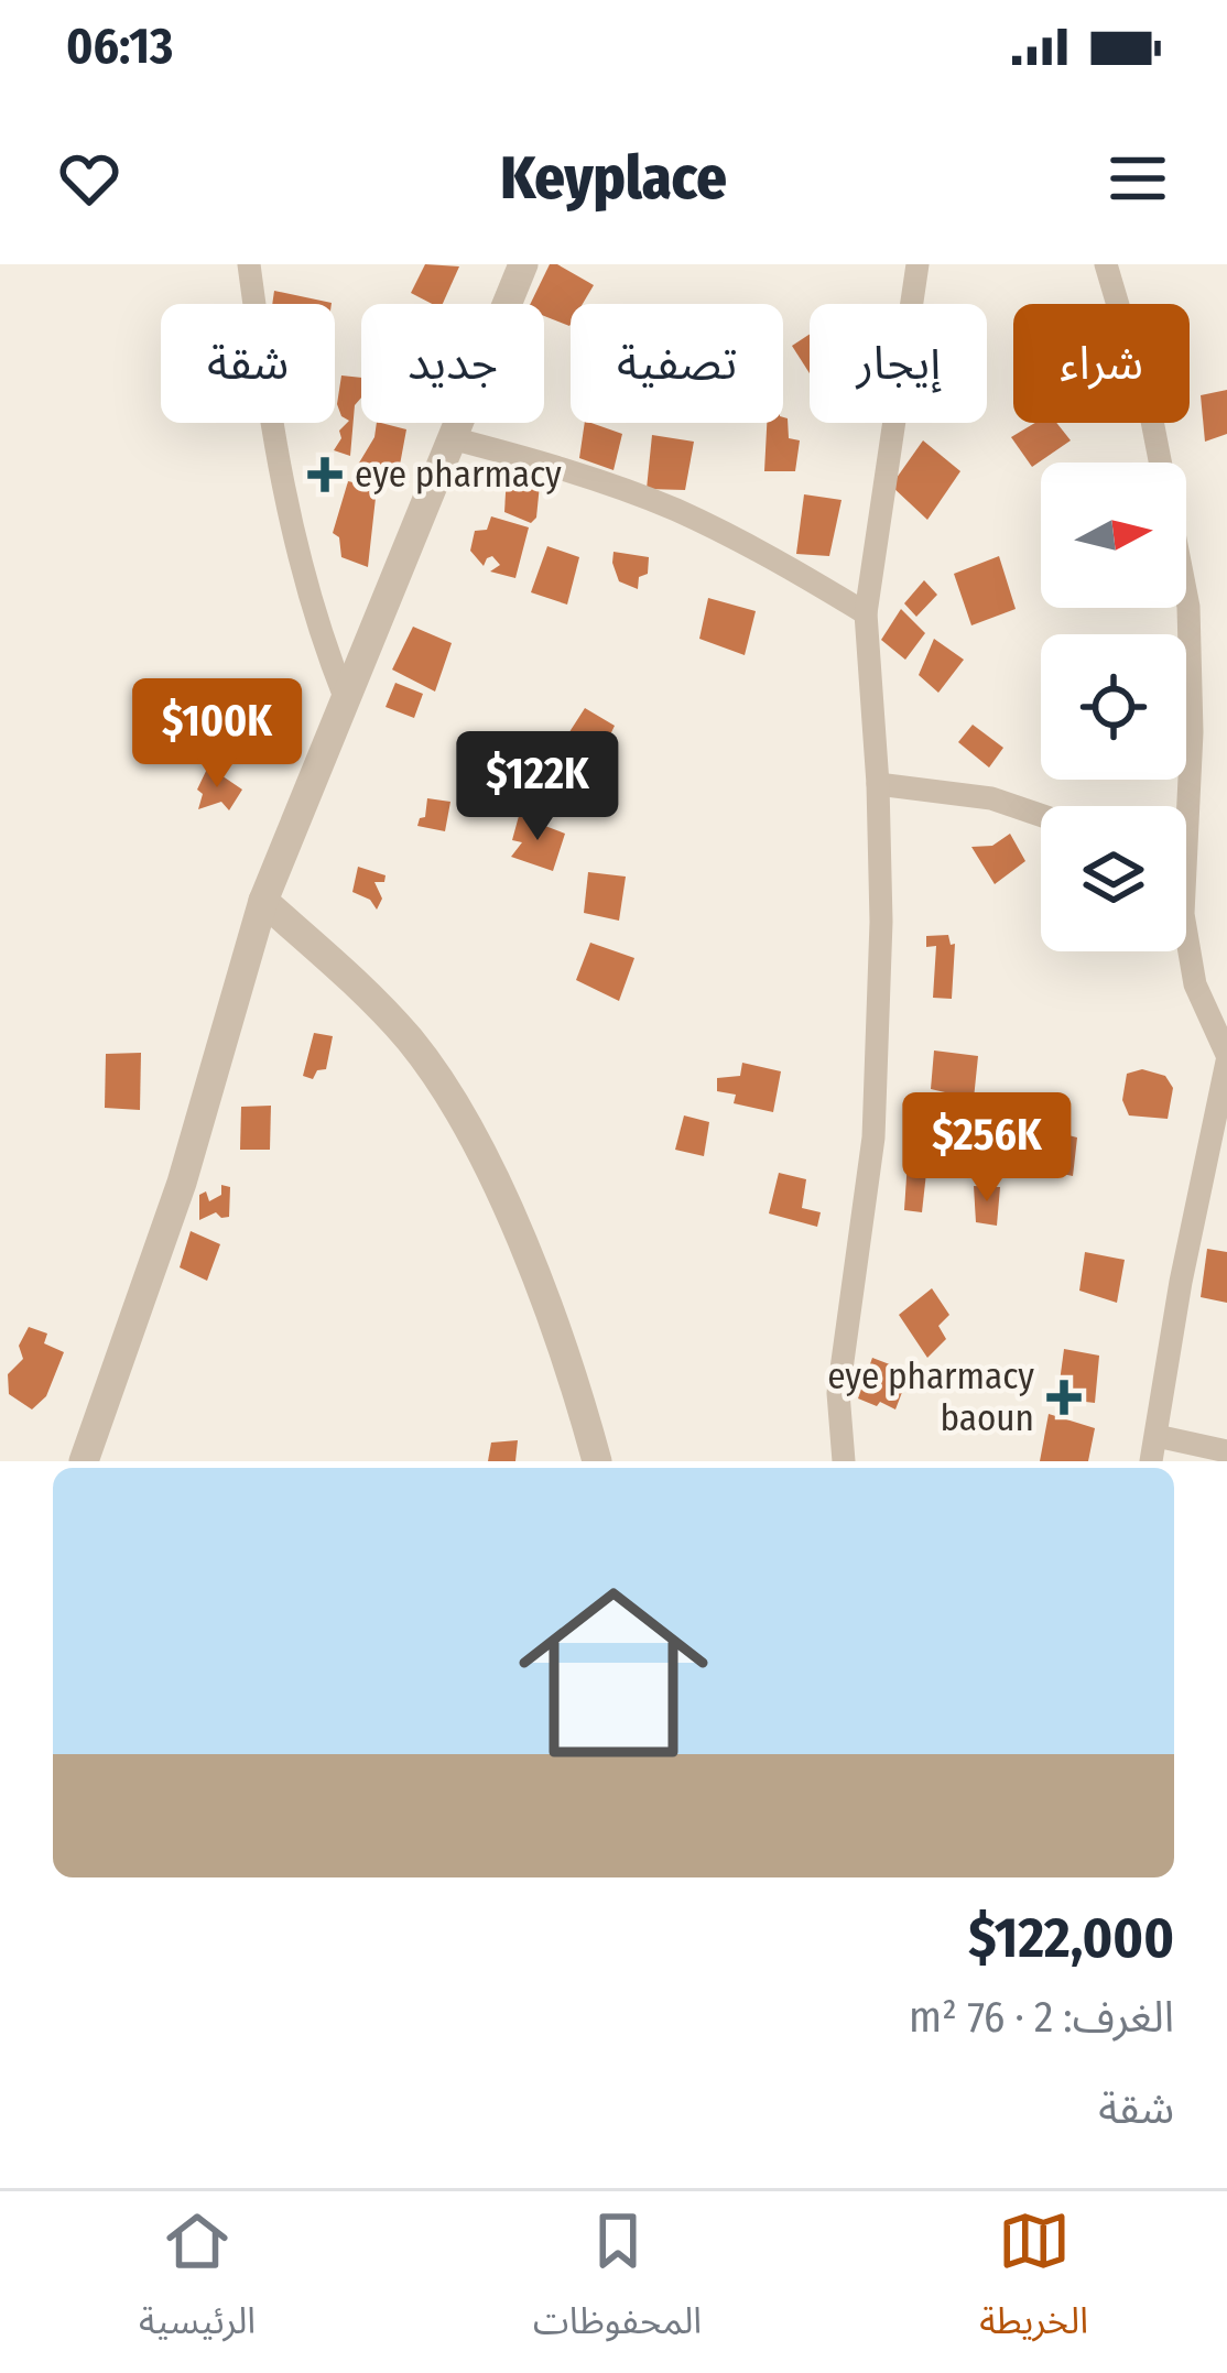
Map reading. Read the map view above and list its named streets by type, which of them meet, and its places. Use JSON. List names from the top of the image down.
{
  "places": {
    "health": ["eye pharmacy", "eye pharmacy baoun"]
  },
  "north": "right",
  "page": {
    "status": "06:13",
    "header": "Keyplace",
    "chip": [
      "شراء",
      "إيجار",
      "تصفية",
      "جديد",
      "شقة"
    ],
    "price": ["$100K", "$122K", "$256K"],
    "list": [
      {
        "name": "$122,000",
        "note": "الغرف: 2 · 76 m² · شقة"
      }
    ],
    "tabs": ["الخريطة", "المحفوظات", "الرئيسية"]
  }
}
